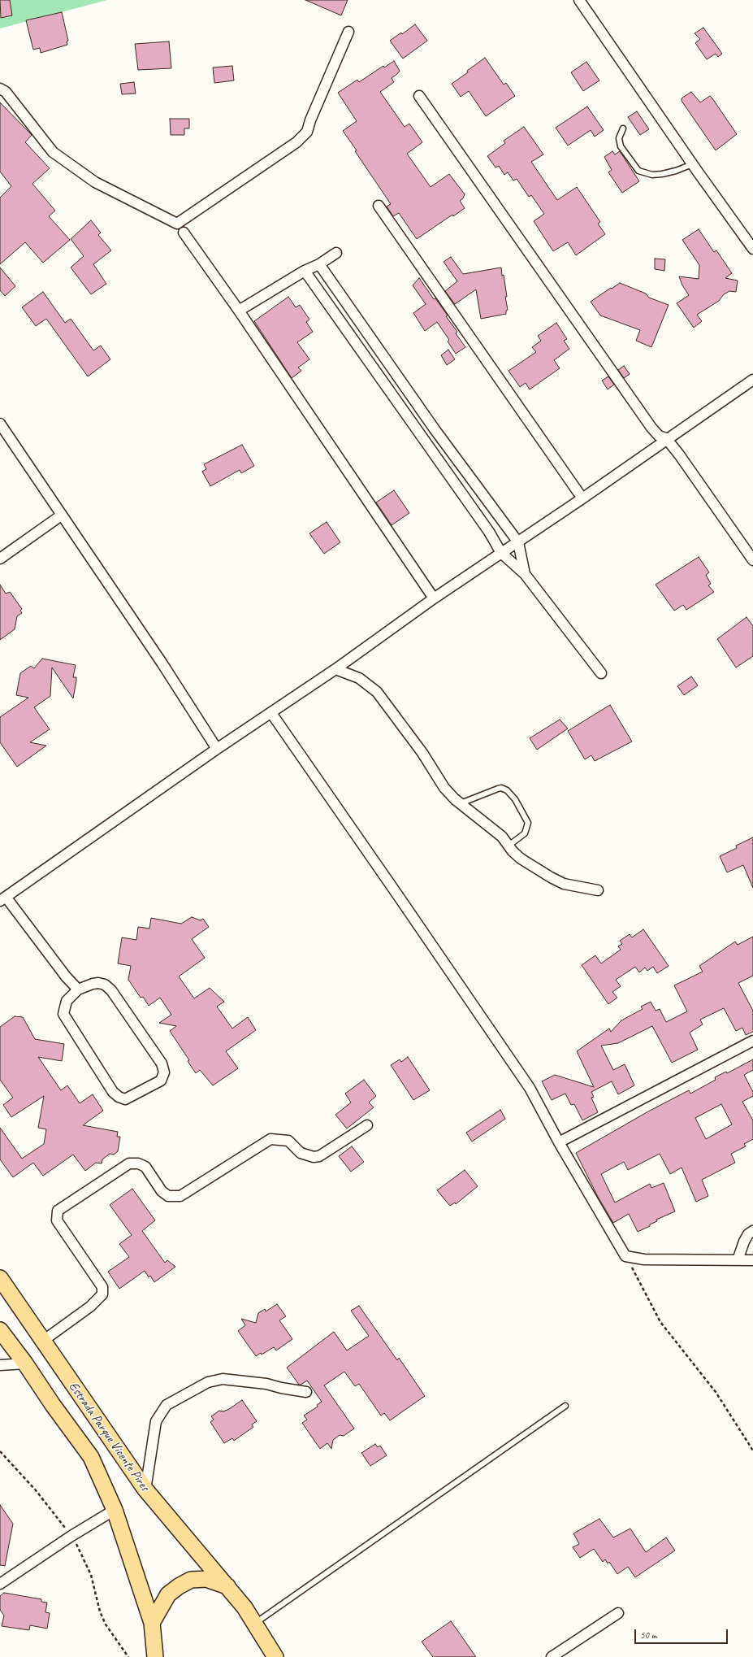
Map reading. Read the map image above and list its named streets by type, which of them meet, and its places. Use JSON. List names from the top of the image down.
{
  "streets": {
    "main road": ["Estrada Parque Vicente Pires"]
  },
  "scale_bar": "50 m"
}
